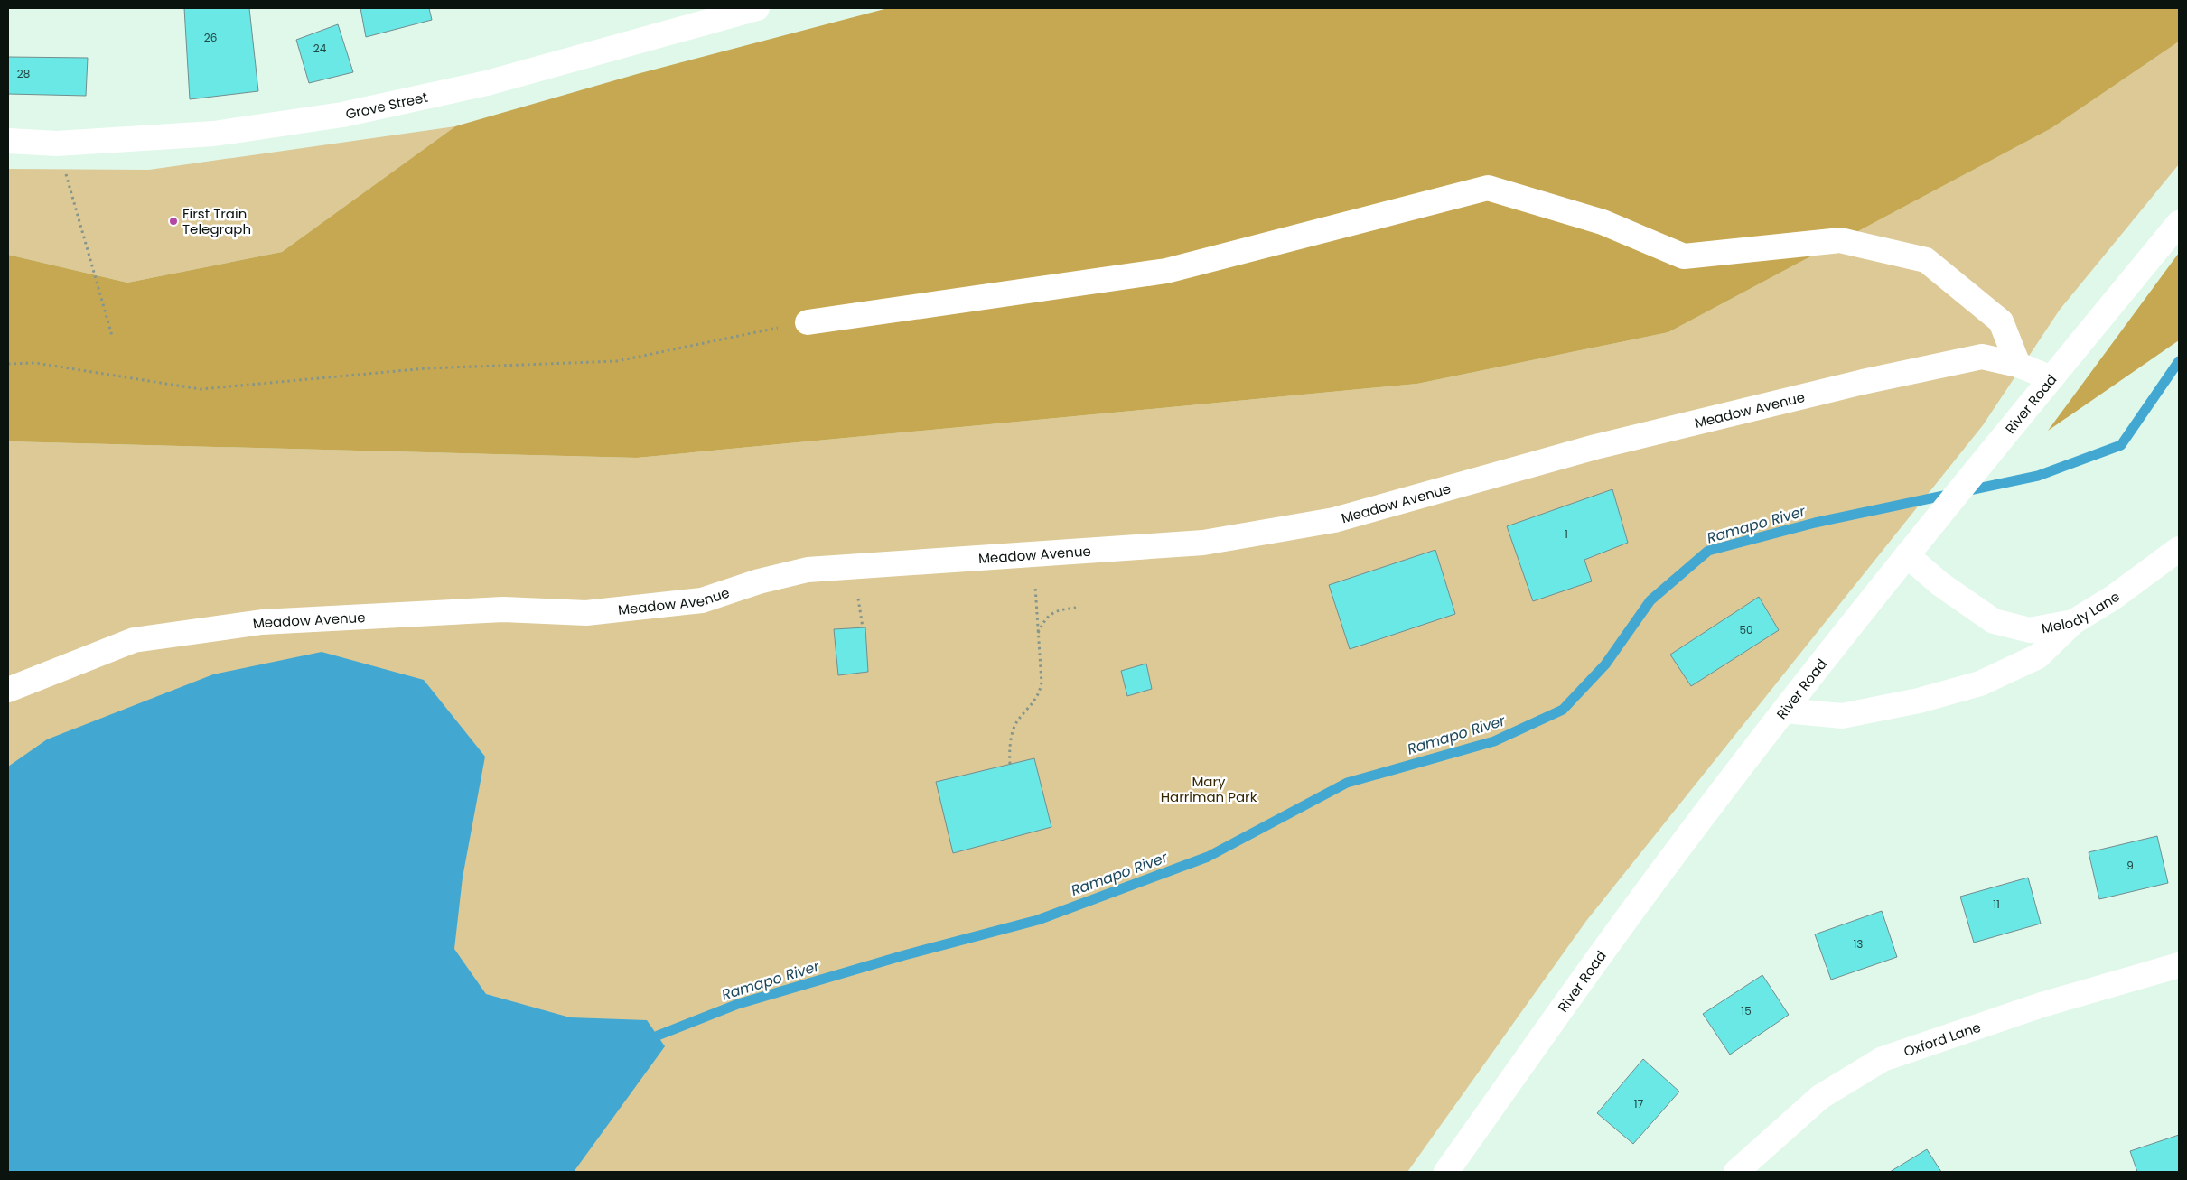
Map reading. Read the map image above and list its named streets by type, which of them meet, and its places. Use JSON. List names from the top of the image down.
{
  "streets": {
    "street": [
      "Grove Street",
      "River Road",
      "Meadow Avenue",
      "Melody Lane",
      "Oxford Lane"
    ]
  },
  "crossings": [
    ["River Road", "Meadow Avenue"],
    ["River Road", "Melody Lane"]
  ],
  "water": ["Ramapo River"],
  "parks": ["Mary Harriman Park"],
  "places": ["First Train Telegraph"],
  "house_numbers": [
    "26",
    "24",
    "28",
    "1",
    "50",
    "9",
    "11",
    "13",
    "15",
    "17"
  ]
}
